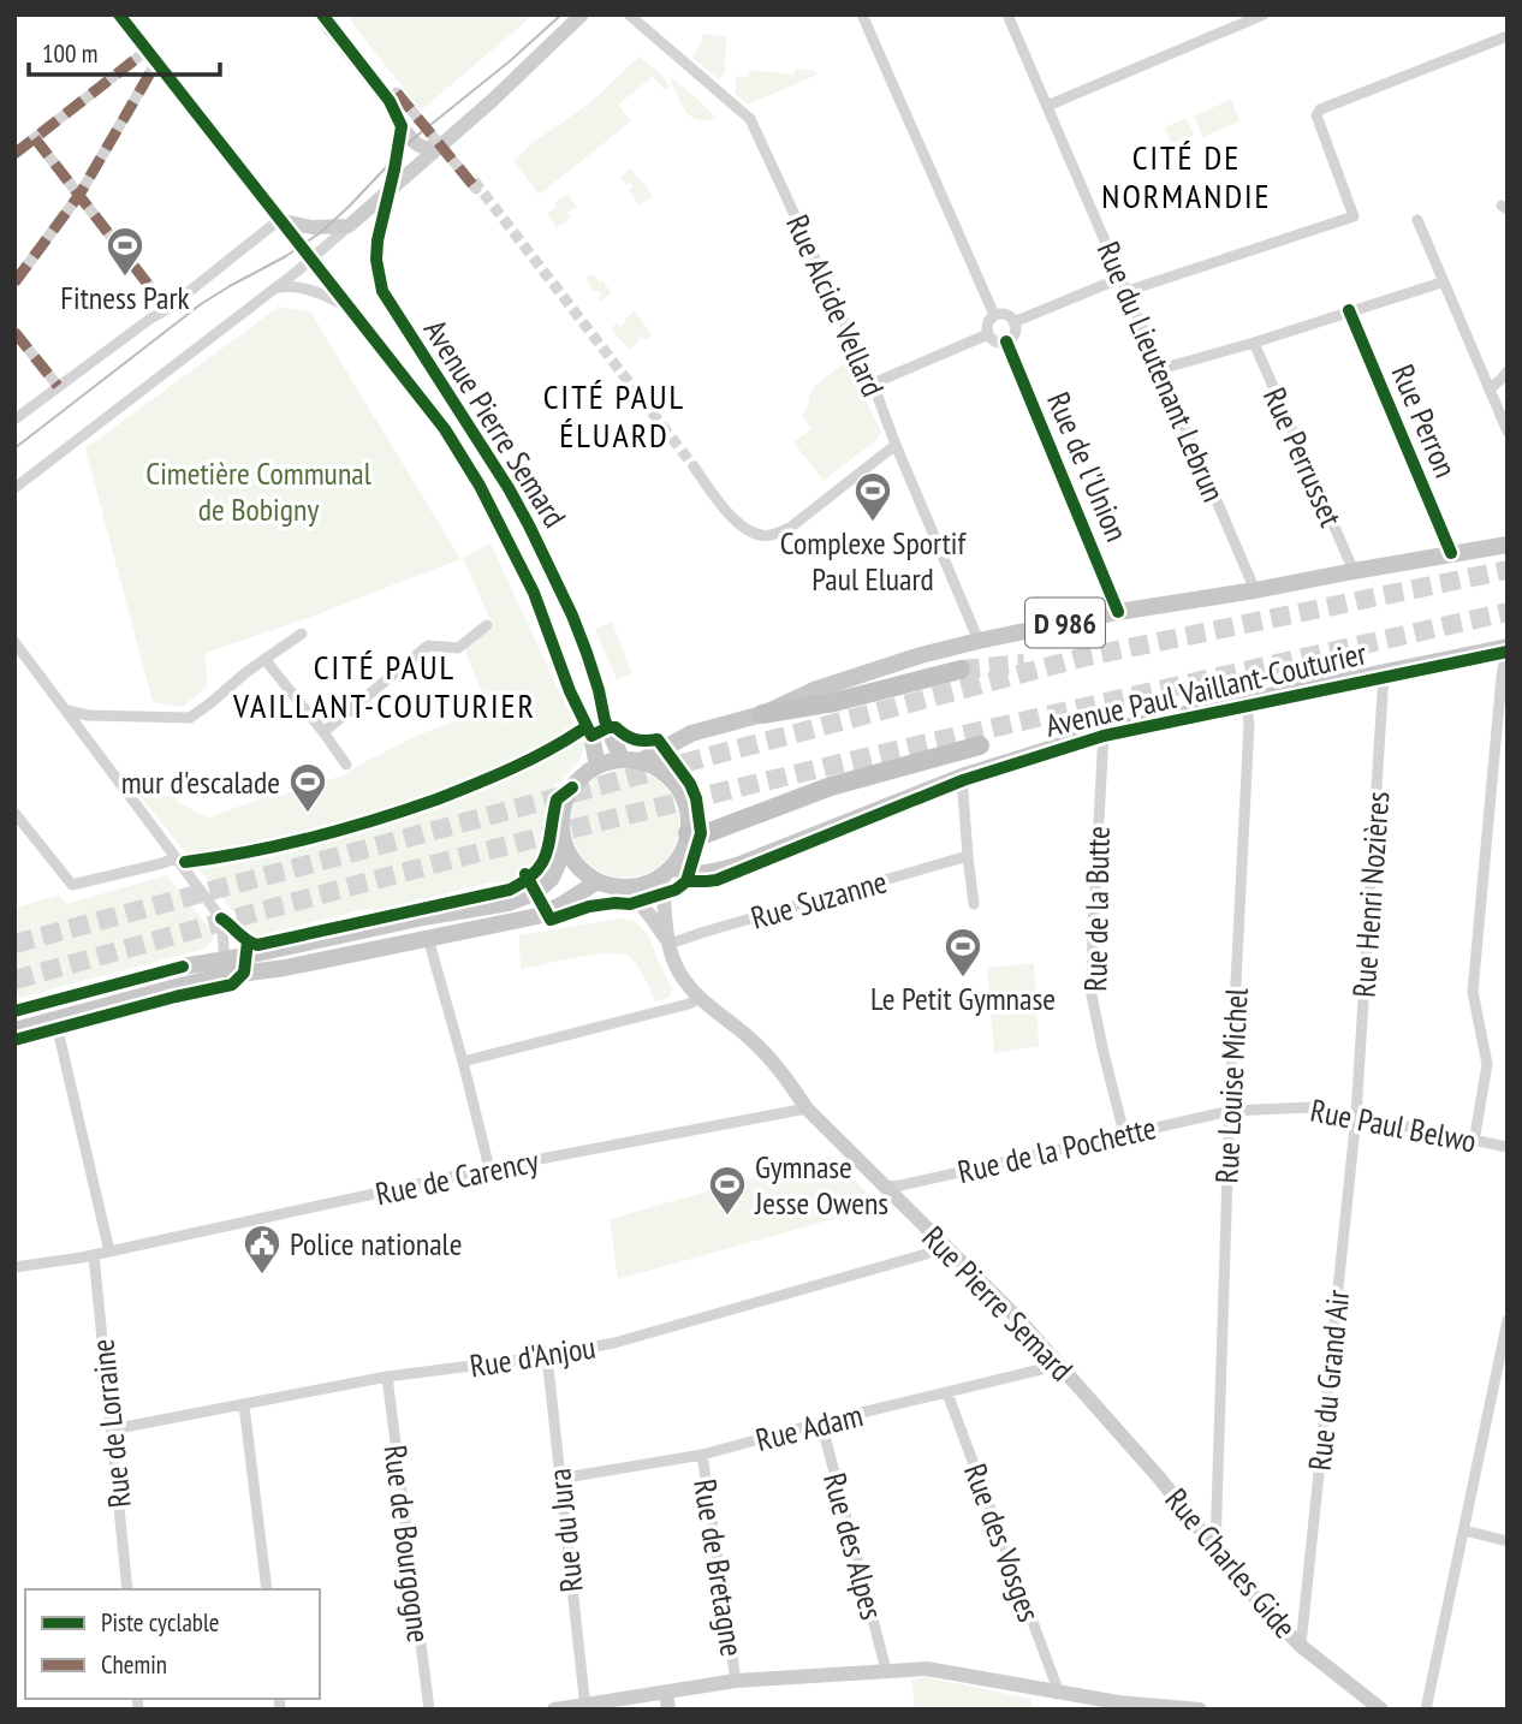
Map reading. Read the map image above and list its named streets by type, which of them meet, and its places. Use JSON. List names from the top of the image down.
{
  "streets": {
    "main road": [
      "Avenue Pierre Semard",
      "D 986",
      "Avenue Paul Vaillant-Couturier",
      "Rue Pierre Semard",
      "Rue Charles Gide"
    ],
    "street": [
      "Rue Alcide Vellard",
      "Rue du Lieutenant Lebrun",
      "Rue Perron",
      "Rue Perrusset",
      "Rue de l'Union",
      "Rue Henri Nozières",
      "Rue Suzanne",
      "Rue de la Butte",
      "Rue Louise Michel",
      "Rue Paul Belwo",
      "Rue de la Pochette",
      "Rue de Carency",
      "Rue d'Anjou",
      "Rue du Grand Air",
      "Rue de Lorraine",
      "Rue Adam",
      "Rue du Jura",
      "Rue des Vosges",
      "Rue de Bourgogne",
      "Rue des Alpes",
      "Rue de Bretagne"
    ]
  },
  "crossings": [
    ["Rue Alcide Vellard", "D 986"],
    ["Rue du Lieutenant Lebrun", "D 986"],
    ["Rue Perron", "D 986"],
    ["Avenue Pierre Semard", "D 986"],
    ["Avenue Pierre Semard", "Avenue Paul Vaillant-Couturier"],
    ["Avenue Pierre Semard", "Rue Pierre Semard"],
    ["Rue Perrusset", "D 986"],
    ["Rue de l'Union", "D 986"],
    ["D 986", "Avenue Paul Vaillant-Couturier"],
    ["D 986", "Rue Pierre Semard"],
    ["Avenue Paul Vaillant-Couturier", "Rue Henri Nozières"],
    ["Avenue Paul Vaillant-Couturier", "Rue de la Butte"],
    ["Avenue Paul Vaillant-Couturier", "Rue Louise Michel"],
    ["Avenue Paul Vaillant-Couturier", "Rue Pierre Semard"],
    ["Rue Henri Nozières", "Rue Paul Belwo"],
    ["Rue Henri Nozières", "Rue du Grand Air"],
    ["Rue Suzanne", "Rue Pierre Semard"],
    ["Rue de la Butte", "Rue de la Pochette"],
    ["Rue Louise Michel", "Rue Paul Belwo"],
    ["Rue Louise Michel", "Rue de la Pochette"],
    ["Rue Louise Michel", "Rue Charles Gide"],
    ["Rue Paul Belwo", "Rue de la Pochette"],
    ["Rue Paul Belwo", "Rue du Grand Air"],
    ["Rue de la Pochette", "Rue Pierre Semard"],
    ["Rue de Carency", "Rue Pierre Semard"],
    ["Rue de Carency", "Rue de Lorraine"],
    ["Rue Pierre Semard", "Rue d'Anjou"],
    ["Rue Pierre Semard", "Rue Adam"],
    ["Rue Pierre Semard", "Rue Charles Gide"],
    ["Rue d'Anjou", "Rue de Lorraine"],
    ["Rue d'Anjou", "Rue du Jura"],
    ["Rue d'Anjou", "Rue de Bourgogne"],
    ["Rue du Grand Air", "Rue Charles Gide"],
    ["Rue Adam", "Rue du Jura"],
    ["Rue Adam", "Rue des Vosges"],
    ["Rue Adam", "Rue des Alpes"],
    ["Rue Adam", "Rue de Bretagne"]
  ],
  "districts": ["CITÉ DE NORMANDIE", "CITÉ PAUL ÉLUARD", "CITÉ PAUL VAILLANT-COUTURIER"],
  "parks": ["Cimetière Communal de Bobigny"],
  "places": {
    "sports": [
      "Fitness Park",
      "Complexe Sportif Paul Eluard",
      "mur d'escalade",
      "Le Petit Gymnase",
      "Gymnase Jesse Owens"
    ],
    "public building": ["Police nationale"]
  },
  "legend": ["Piste cyclable", "Chemin"],
  "scale_bar": "100 m"
}
